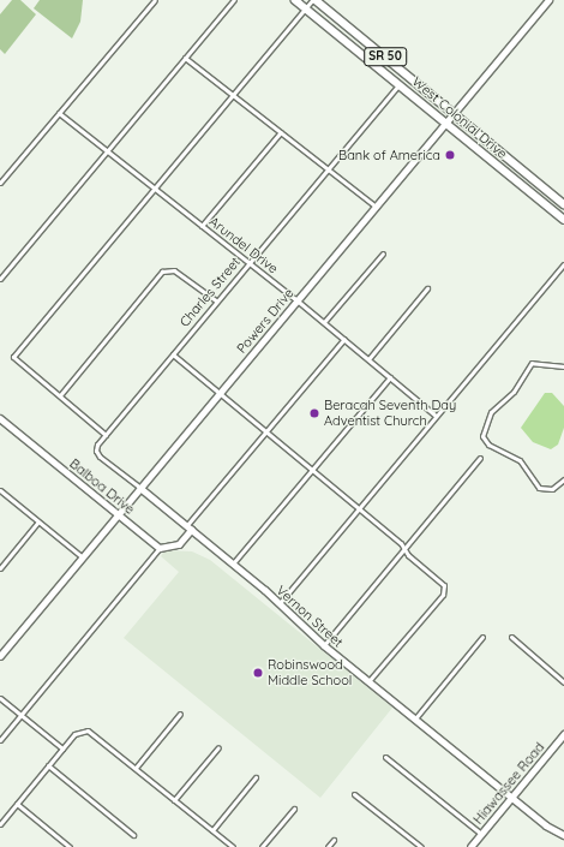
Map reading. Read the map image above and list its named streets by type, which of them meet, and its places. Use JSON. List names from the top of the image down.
{
  "streets": {
    "highway": ["SR 50", "West Colonial Drive"],
    "street": [
      "Arundel Drive",
      "Charles Street",
      "Powers Drive",
      "Balboa Drive",
      "Vernon Street",
      "Hiawassee Road"
    ]
  },
  "crossings": [
    ["West Colonial Drive", "Charles Street"],
    ["West Colonial Drive", "Powers Drive"],
    ["Arundel Drive", "Charles Street"],
    ["Arundel Drive", "Powers Drive"],
    ["Charles Street", "Vernon Street"],
    ["Powers Drive", "Balboa Drive"],
    ["Powers Drive", "Vernon Street"],
    ["Vernon Street", "Hiawassee Road"]
  ],
  "places": ["Bank of America", "Beracah Seventh Day Adventist Church", "Robinswood Middle School"]
}
